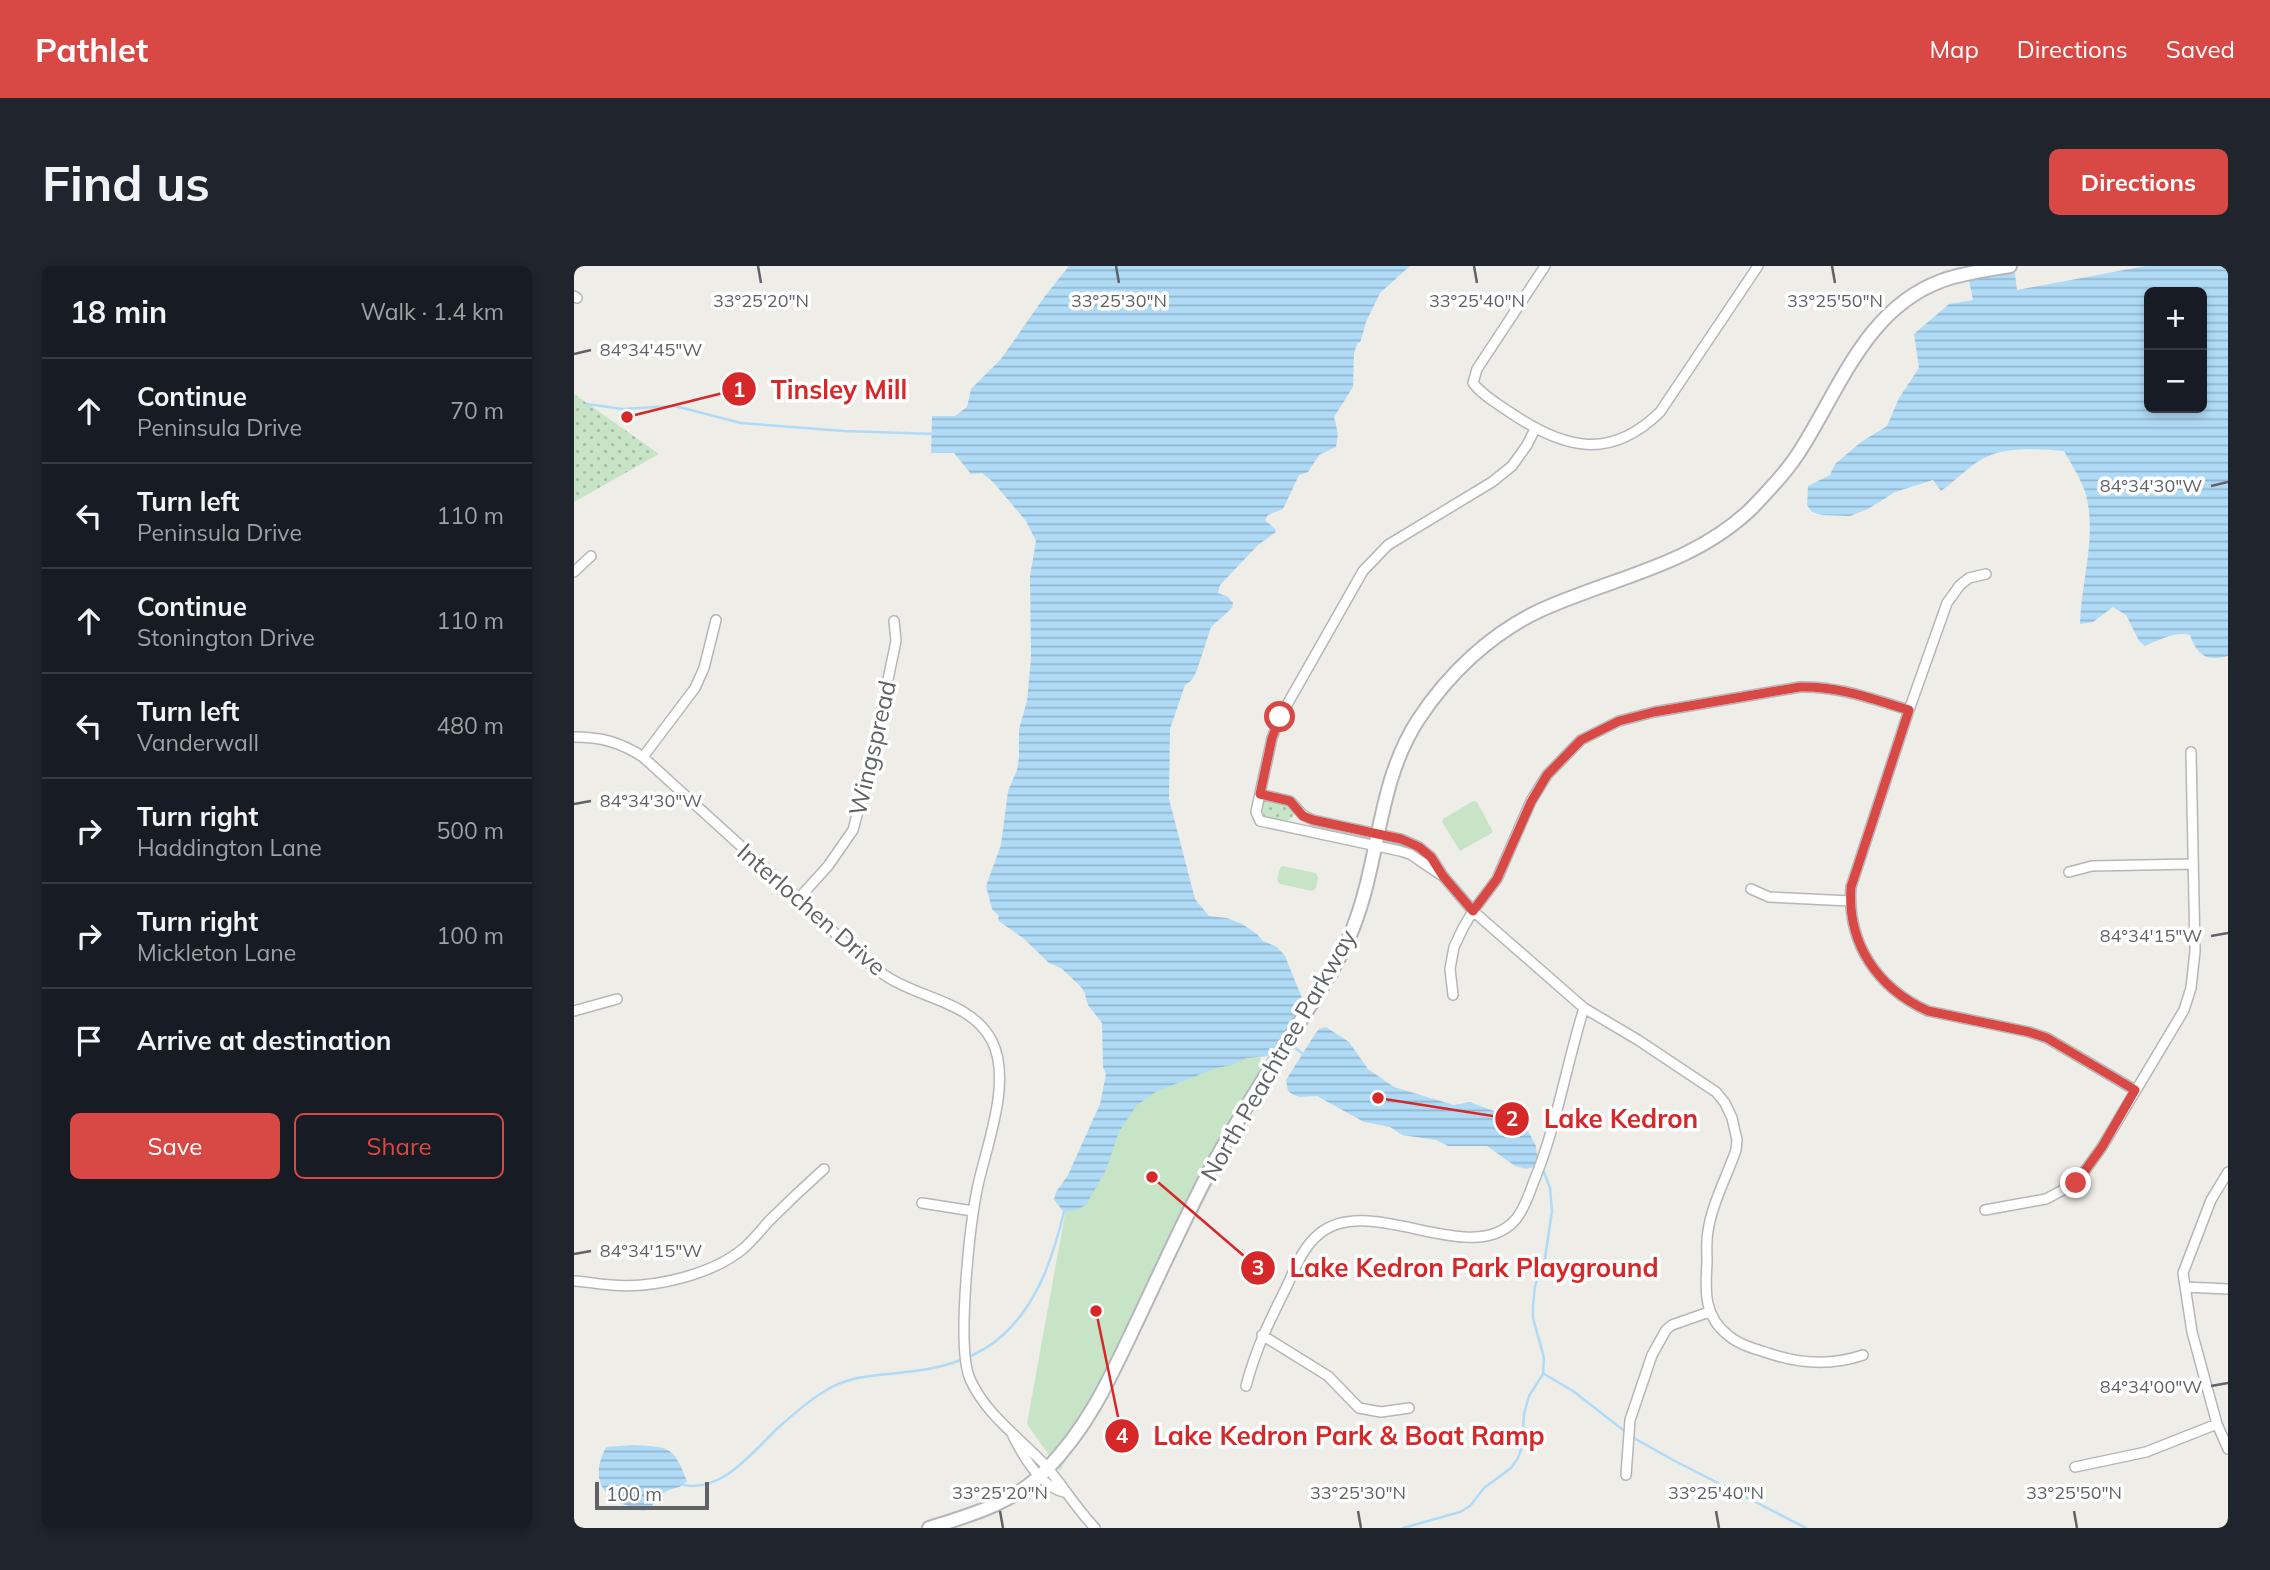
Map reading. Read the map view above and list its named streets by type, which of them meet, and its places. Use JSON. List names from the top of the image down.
{
  "streets": {
    "street": ["Wingspread", "Interlochen Drive", "North Peachtree Parkway"]
  },
  "crossings": [
    ["Wingspread", "Interlochen Drive"],
    ["Interlochen Drive", "North Peachtree Parkway"]
  ],
  "places": [
    "Tinsley Mill",
    "Lake Kedron",
    "Lake Kedron Park Playground",
    "Lake Kedron Park & Boat Ramp"
  ],
  "scale_bar": "100 m",
  "page": {
    "header": "Pathlet",
    "nav": ["Map", "Directions", "Saved"],
    "buttons": [
      "Directions",
      ["Save", "Share"]
    ],
    "title": "Find us",
    "heading": ["18 min", "Walk · 1.4 km"],
    "map_buttons": ["+", "−"],
    "list": [
      ["Continue", "Peninsula Drive", "70 m"],
      ["Turn left", "Peninsula Drive", "110 m"],
      ["Continue", "Stonington Drive", "110 m"],
      ["Turn left", "Vanderwall", "480 m"],
      ["Turn right", "Haddington Lane", "500 m"],
      ["Turn right", "Mickleton Lane", "100 m"],
      "Arrive at destination"
    ],
    "scale": "100 m"
  },
  "coordinates": [
    "33°25'20\"N",
    "33°25'30\"N",
    "33°25'40\"N",
    "33°25'50\"N",
    "84°34'45\"W",
    "84°34'30\"W",
    "84°34'15\"W",
    "84°34'00\"W"
  ]
}
